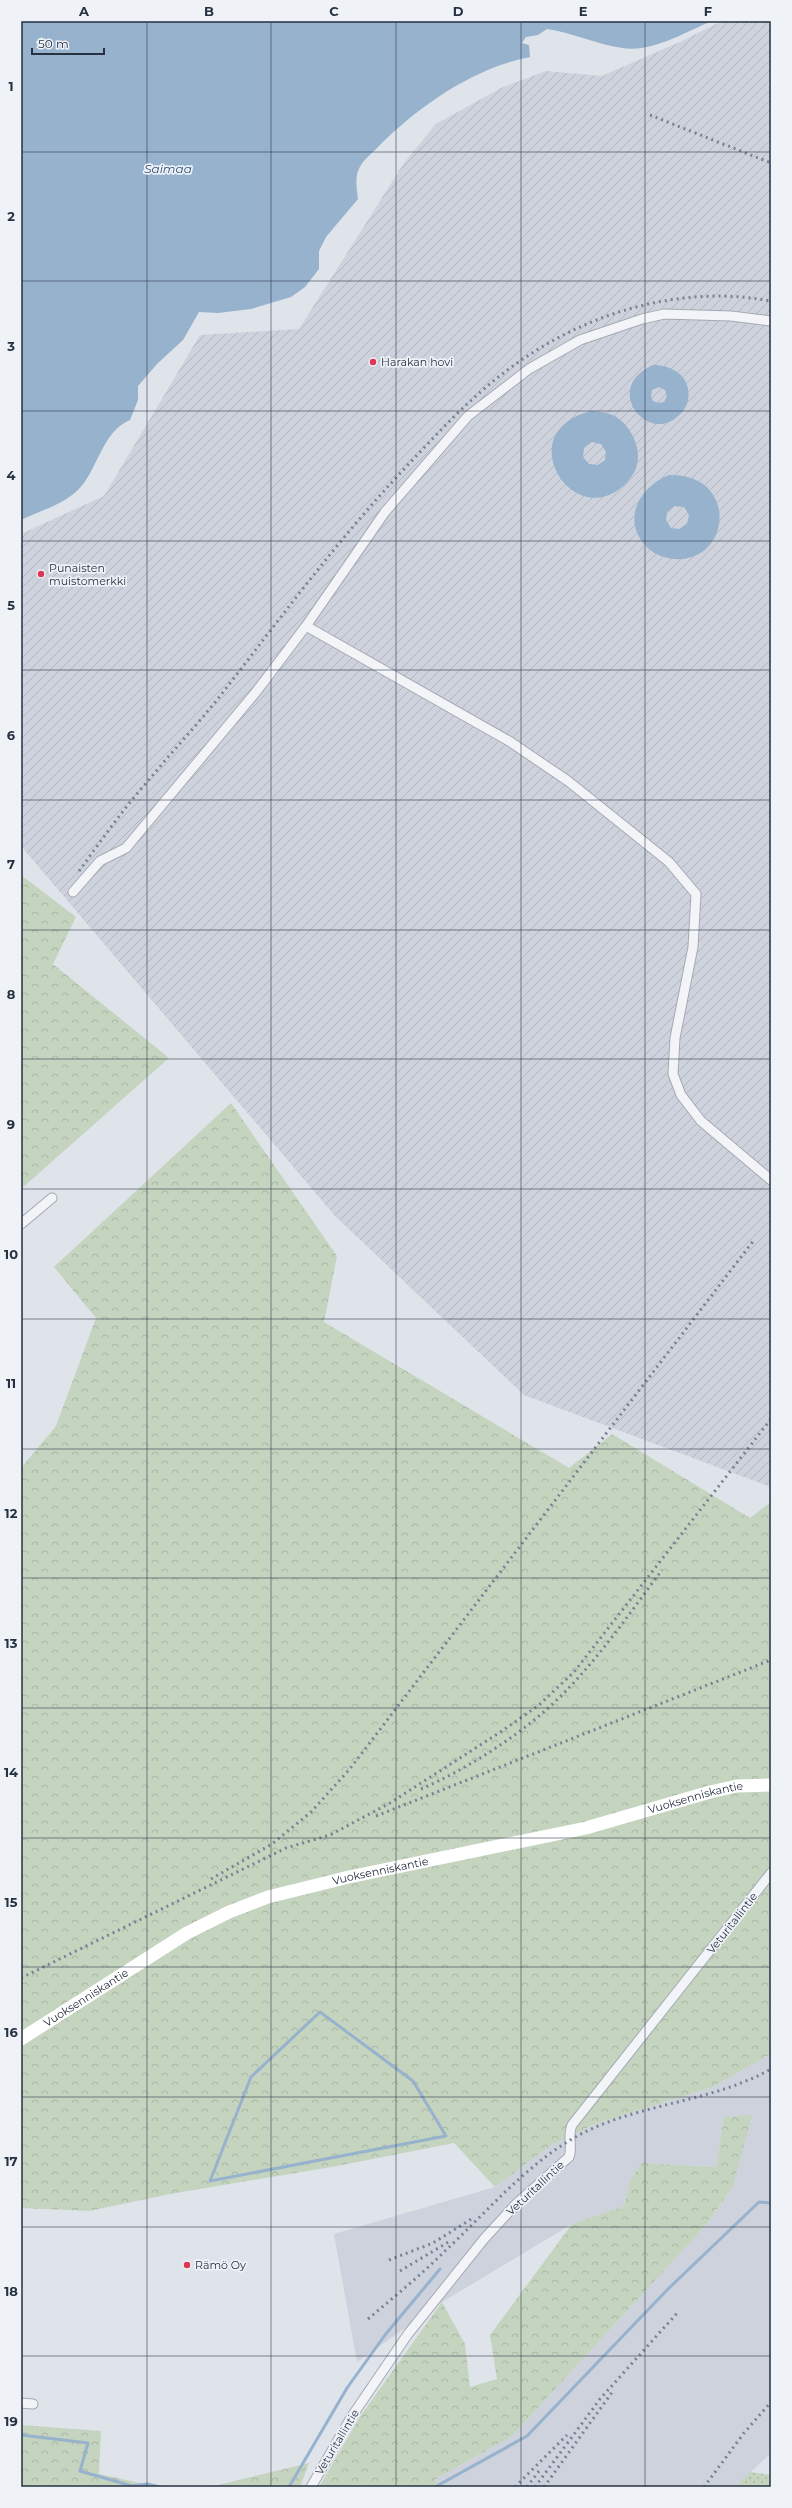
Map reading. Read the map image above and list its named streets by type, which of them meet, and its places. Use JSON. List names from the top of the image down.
{
  "streets": {
    "street": ["Vuoksenniskantie", "Veturitallintie"]
  },
  "water": ["Saimaa"],
  "places": ["Harakan hovi", "Punaisten muistomerkki", "Rämö Oy"],
  "scale_bar": "50 m",
  "grid": {
    "columns": [
      "A",
      "B",
      "C",
      "D",
      "E",
      "F"
    ],
    "rows": [
      "1",
      "2",
      "3",
      "4",
      "5",
      "6",
      "7",
      "8",
      "9",
      "10",
      "11",
      "12",
      "13",
      "14",
      "15",
      "16",
      "17",
      "18",
      "19"
    ]
  }
}
